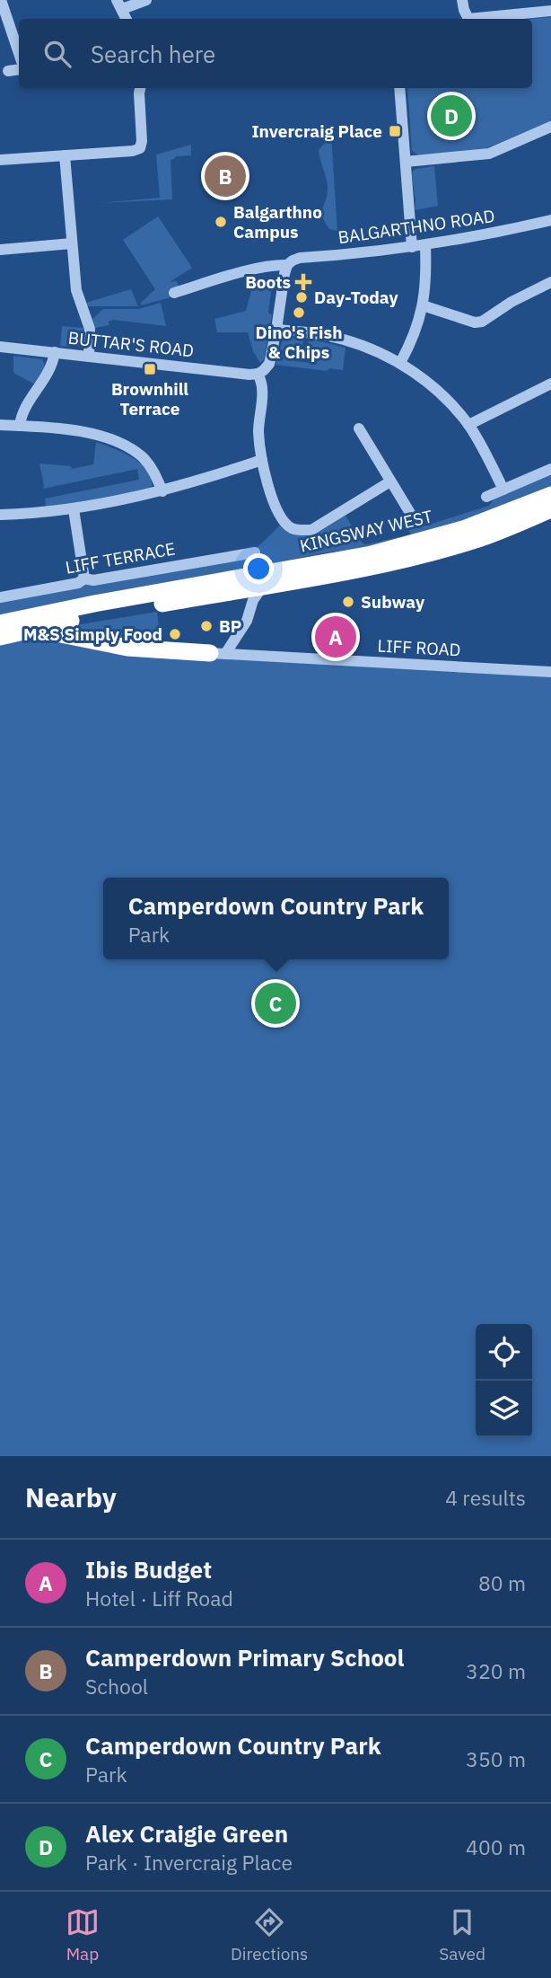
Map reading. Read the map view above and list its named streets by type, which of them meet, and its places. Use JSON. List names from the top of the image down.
{
  "streets": {
    "highway": ["KINGSWAY WEST"],
    "street": [
      "BALGARTHNO ROAD",
      "BUTTAR'S ROAD",
      "LIFF TERRACE",
      "LIFF ROAD"
    ]
  },
  "places": {
    "transit": ["Invercraig Place", "Brownhill Terrace"],
    "other": [
      "Balgarthno Campus",
      "Day-Today",
      "Dino's Fish & Chips",
      "Subway",
      "BP",
      "M&S Simply Food"
    ],
    "health": ["Boots"]
  },
  "page": {
    "search": "Search here",
    "pins": [
      "D",
      "B",
      "A",
      "C"
    ],
    "popup": ["Camperdown Country Park", "Park"],
    "heading": ["Nearby", "4 results"],
    "list": [
      {
        "mark": "A",
        "name": "Ibis Budget",
        "note": "Hotel · Liff Road",
        "value": "80 m"
      },
      {
        "mark": "B",
        "name": "Camperdown Primary School",
        "note": "School",
        "value": "320 m"
      },
      {
        "mark": "C",
        "name": "Camperdown Country Park",
        "note": "Park",
        "value": "350 m"
      },
      {
        "mark": "D",
        "name": "Alex Craigie Green",
        "note": "Park · Invercraig Place",
        "value": "400 m"
      }
    ],
    "nav": ["Map", "Directions", "Saved"]
  }
}
